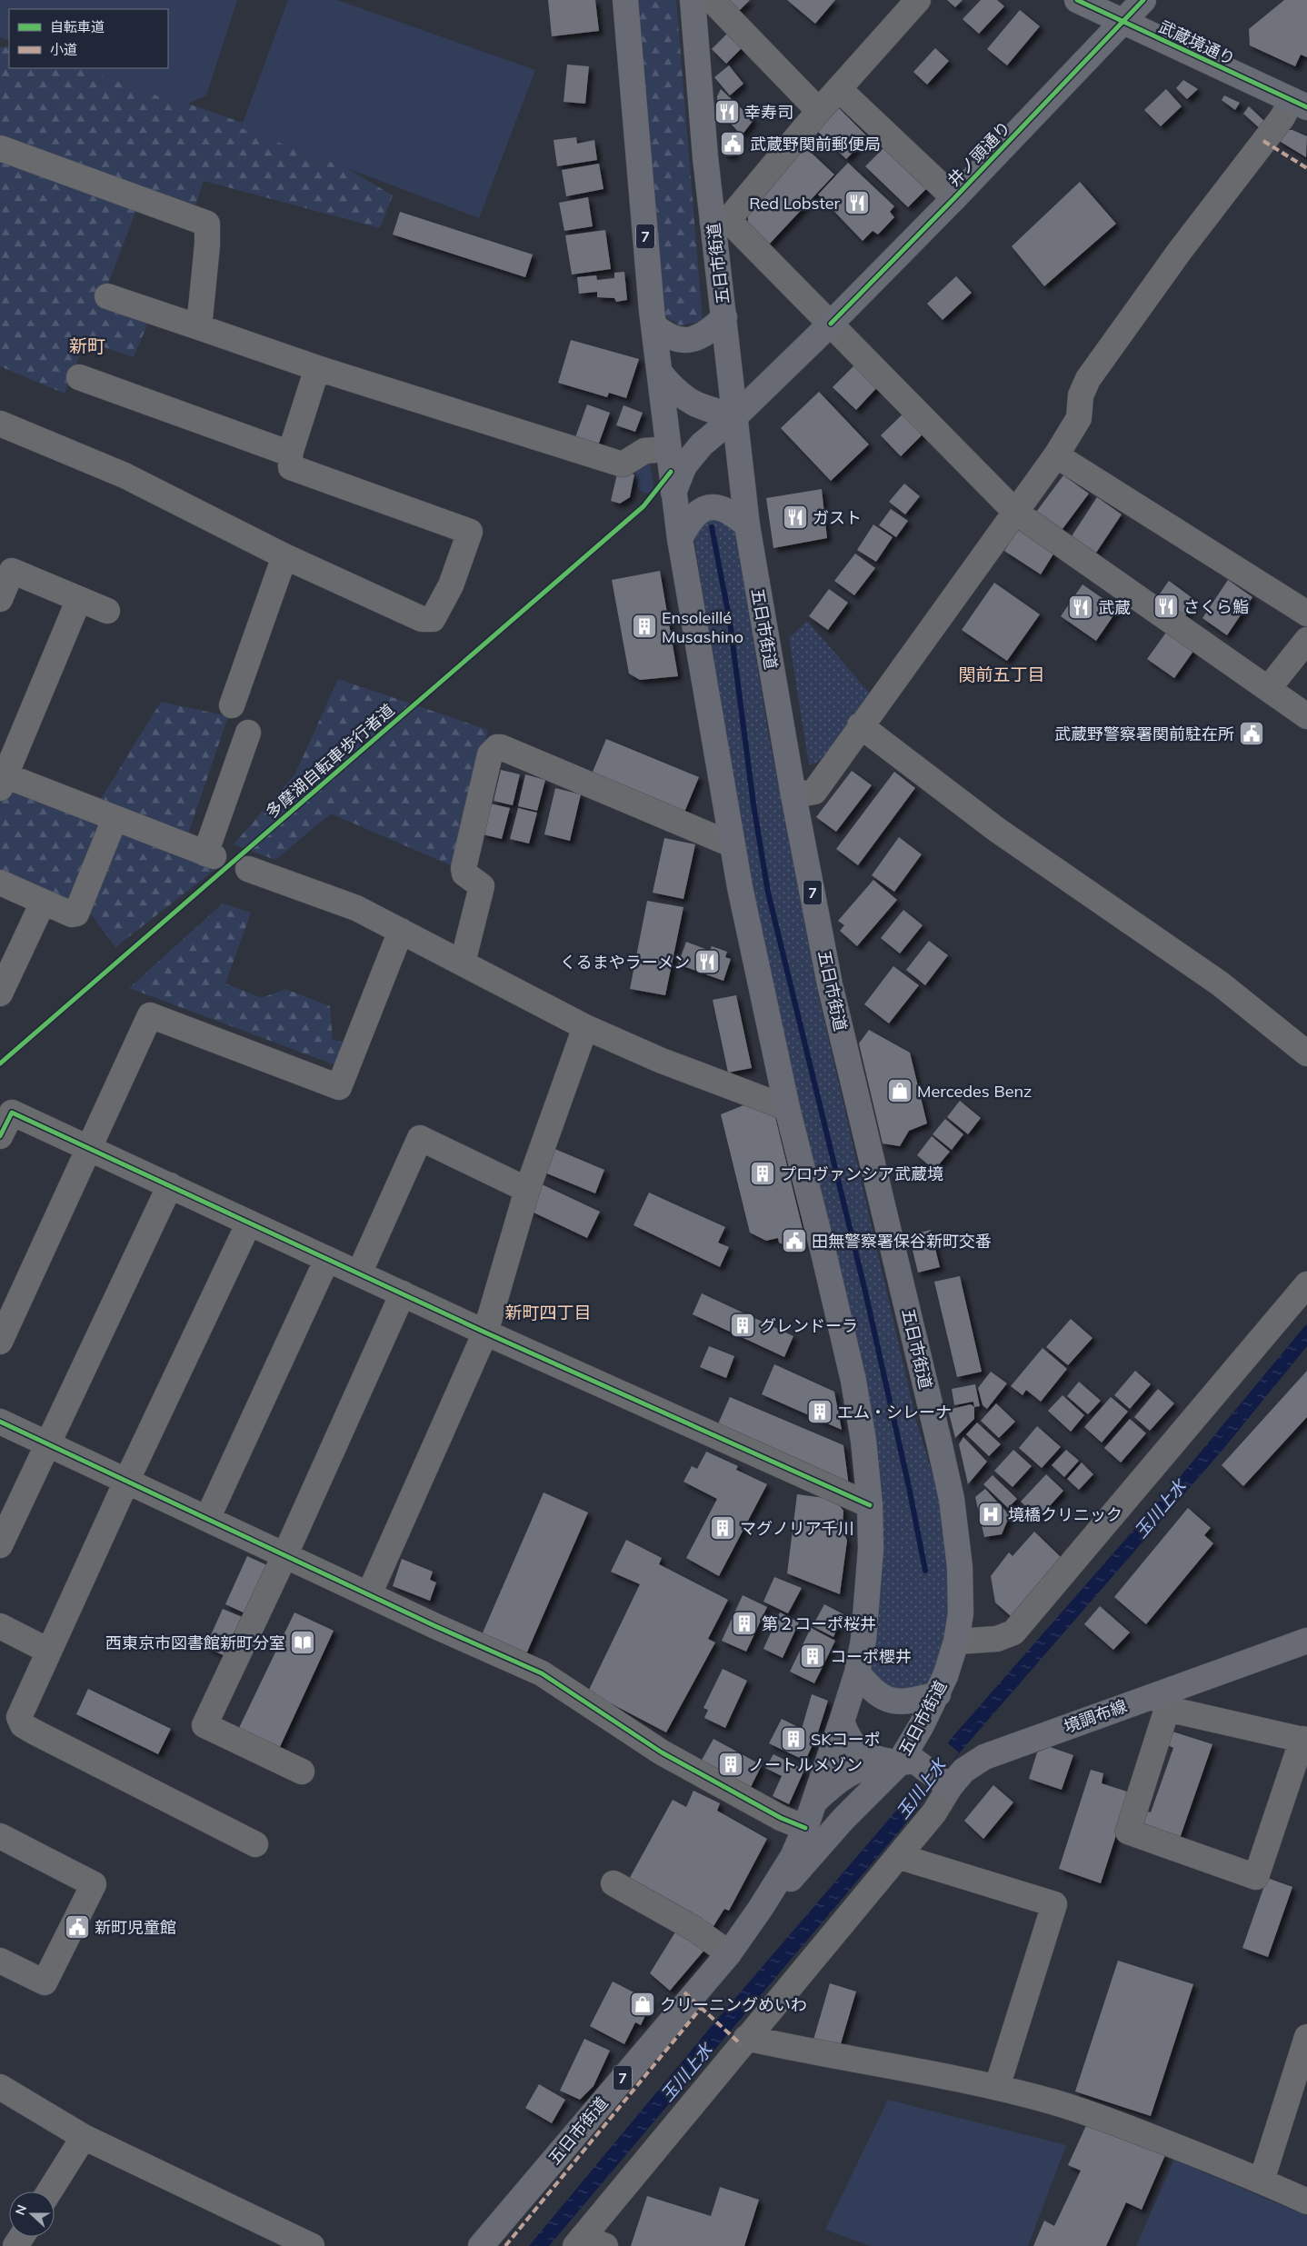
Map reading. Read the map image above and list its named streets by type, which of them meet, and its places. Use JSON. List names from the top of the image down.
{
  "streets": {
    "main road": [
      "武蔵境通り",
      "井ノ頭通り",
      "7",
      "五日市街道",
      "境調布線"
    ],
    "cycle path": ["多摩湖自転車歩行者道"]
  },
  "crossings": [
    ["武蔵境通り", "井ノ頭通り"],
    ["井ノ頭通り", "7"],
    ["井ノ頭通り", "五日市街道"],
    ["7", "五日市街道"]
  ],
  "districts": ["新町", "関前五丁目", "新町四丁目"],
  "water": ["玉川上水"],
  "places": {
    "restaurant": [
      "幸寿司",
      "Red Lobster",
      "ガスト",
      "さくら鮨",
      "武蔵",
      "くるまやラーメン"
    ],
    "public building": [
      "武蔵野関前郵便局",
      "武蔵野警察署関前駐在所",
      "田無警察署保谷新町交番",
      "新町児童館"
    ],
    "building": [
      "Ensoleillé Musashino",
      "プロヴァンシア武蔵境",
      "グレンドーラ",
      "エム・シレーナ",
      "マグノリア千川",
      "第２コーポ桜井",
      "コーポ櫻井",
      "SKコーポ",
      "ノートルメゾン"
    ],
    "shop": ["Mercedes Benz", "クリーニングめいわ"],
    "hospital": ["境橋クリニック"],
    "library": ["西東京市図書館新町分室"]
  },
  "legend": ["自転車道", "小道"],
  "north": "left"
}
